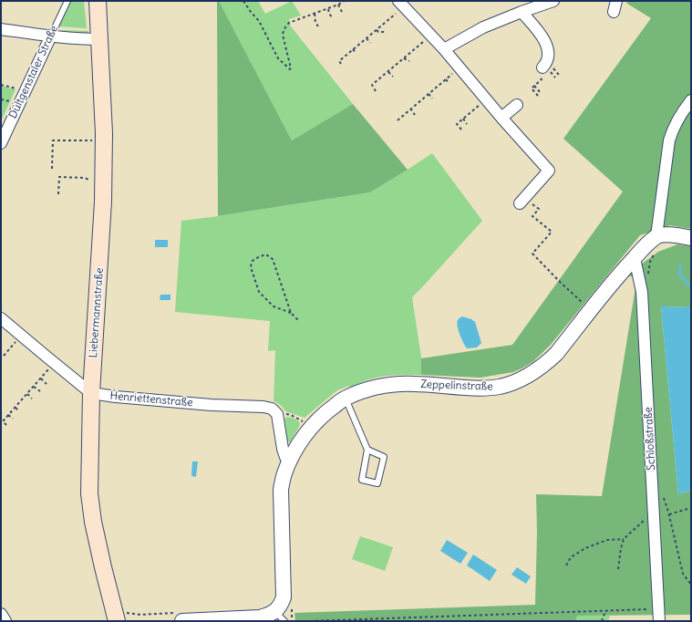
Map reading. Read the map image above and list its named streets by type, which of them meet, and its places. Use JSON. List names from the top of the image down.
{
  "streets": {
    "main road": ["Liebermannstraße"],
    "street": [
      "Dültgenstaler Straße",
      "Zeppelinstraße",
      "Henriettenstraße",
      "Schloßstraße"
    ]
  },
  "crossings": [
    ["Liebermannstraße", "Henriettenstraße"],
    ["Zeppelinstraße", "Henriettenstraße"],
    ["Zeppelinstraße", "Schloßstraße"]
  ]
}
